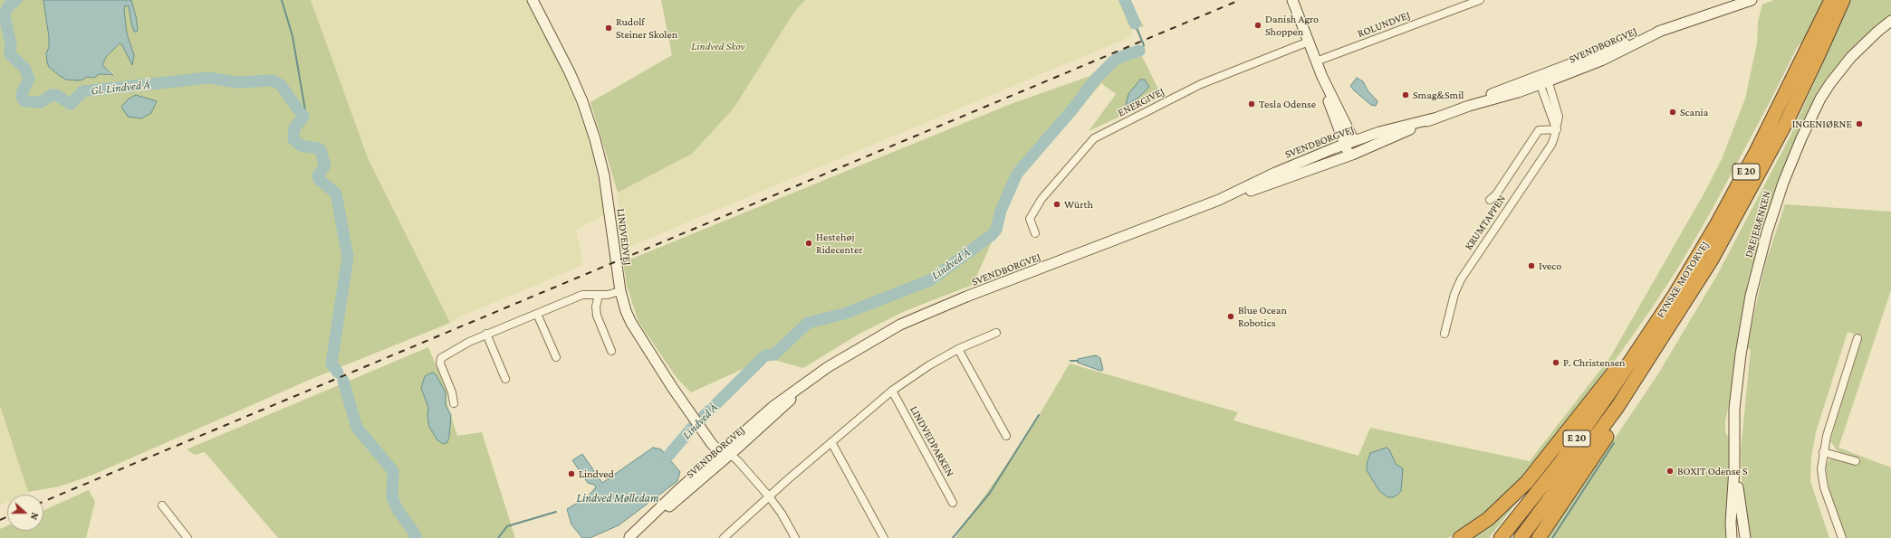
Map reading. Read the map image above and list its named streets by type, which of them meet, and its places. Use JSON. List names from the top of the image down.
{
  "streets": {
    "highway": ["E 20", "FYNSKE MOTORVEJ"],
    "main road": ["SVENDBORGVEJ", "DREJEBÆNKEN", "LINDVEDVEJ"],
    "street": [
      "ROLUNDVEJ",
      "ENERGIVEJ",
      "KRUMTAPPEN",
      "LINDVEDPARKEN"
    ]
  },
  "crossings": [
    ["SVENDBORGVEJ", "LINDVEDVEJ"]
  ],
  "water": ["Gl. Lindved Å", "Lindved Å", "Lindved Mølledam"],
  "parks": ["Lindved Skov"],
  "places": [
    "Danish Agro Shoppen",
    "Rudolf Steiner Skolen",
    "Smag&Smil",
    "Tesla Odense",
    "Scania",
    "INGENIØRNE",
    "Würth",
    "Hestehøj Ridecenter",
    "Iveco",
    "Blue Ocean Robotics",
    "P. Christensen",
    "BOXIT Odense S",
    "Lindved"
  ],
  "north": "right"
}
